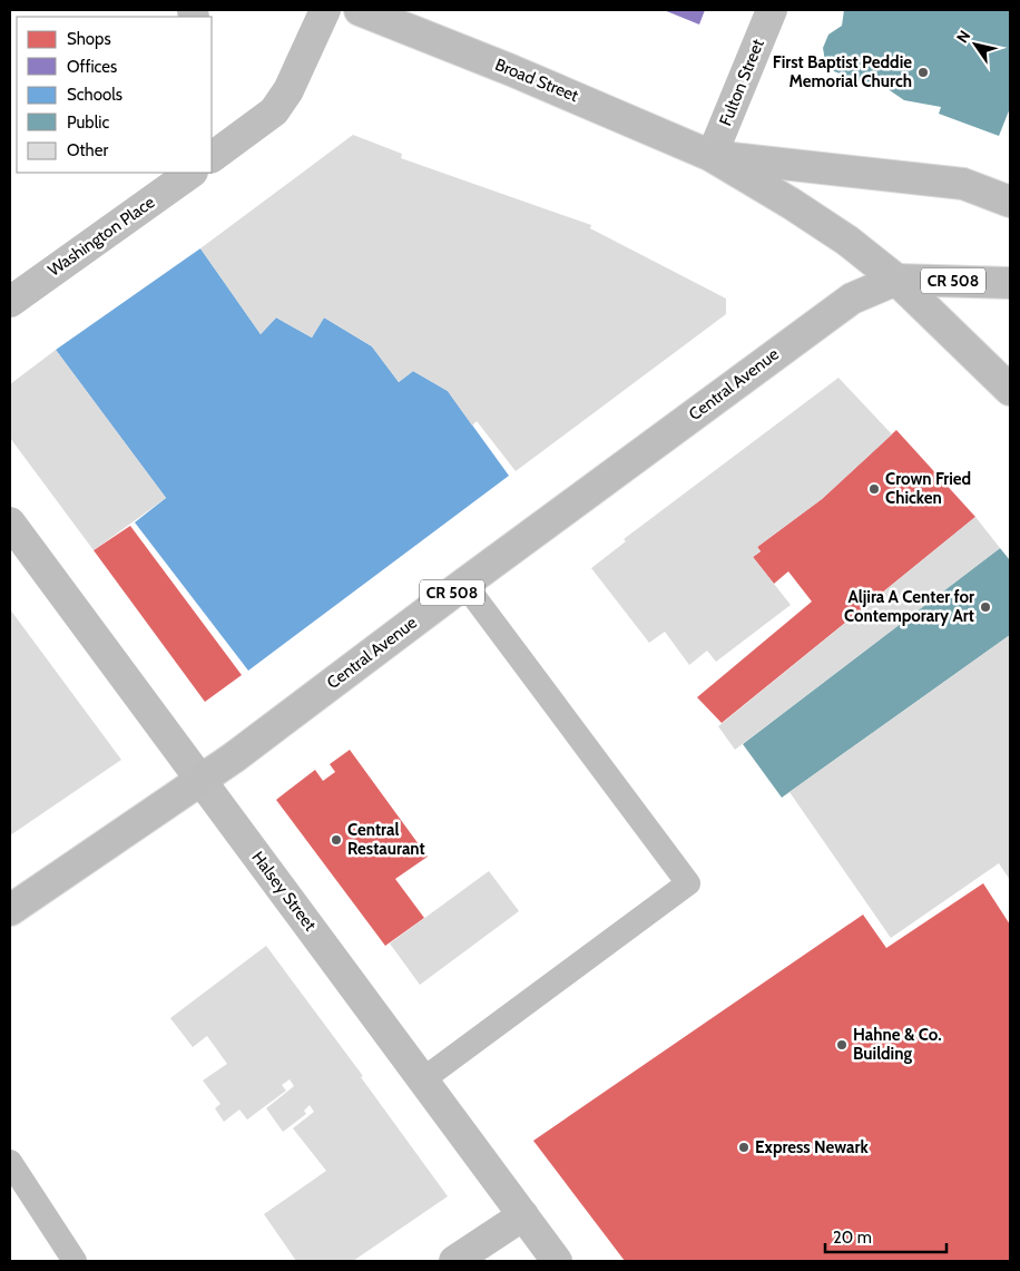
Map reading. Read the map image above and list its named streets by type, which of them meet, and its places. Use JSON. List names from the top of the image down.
{
  "streets": {
    "main road": ["Broad Street", "CR 508", "Central Avenue"],
    "street": ["Fulton Street", "Washington Place", "Halsey Street"]
  },
  "crossings": [
    ["Broad Street", "Fulton Street"],
    ["CR 508", "Central Avenue"],
    ["Central Avenue", "Halsey Street"]
  ],
  "places": [
    "First Baptist Peddie Memorial Church",
    "Crown Fried Chicken",
    "Aljira A Center for Contemporary Art",
    "Central Restaurant",
    "Hahne & Co. Building",
    "Express Newark"
  ],
  "legend": [
    "Shops",
    "Offices",
    "Schools",
    "Public",
    "Other"
  ],
  "scale_bar": "20 m",
  "north": "top left"
}
